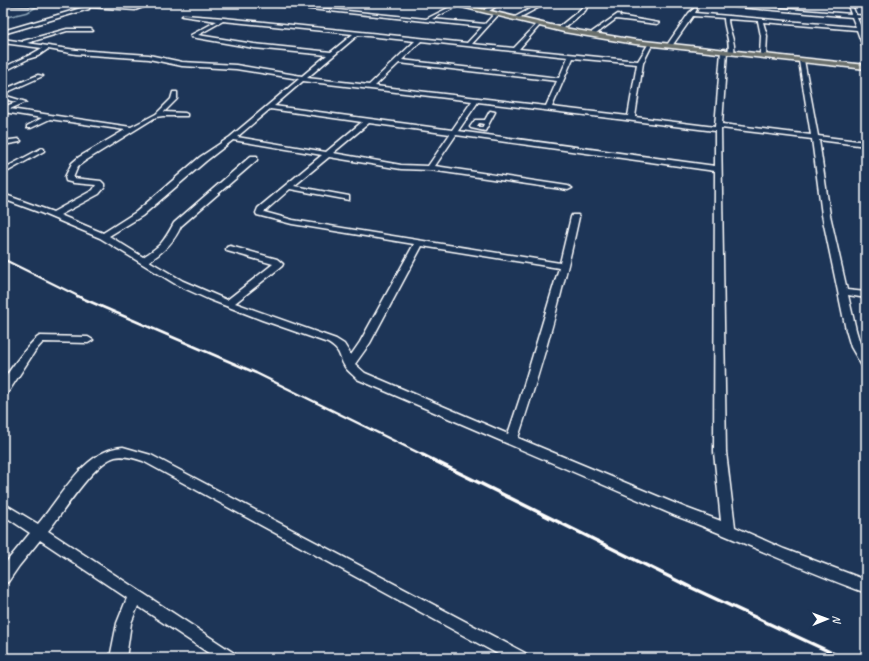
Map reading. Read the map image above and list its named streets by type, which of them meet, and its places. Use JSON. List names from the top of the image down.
{
  "north": "right"
}
